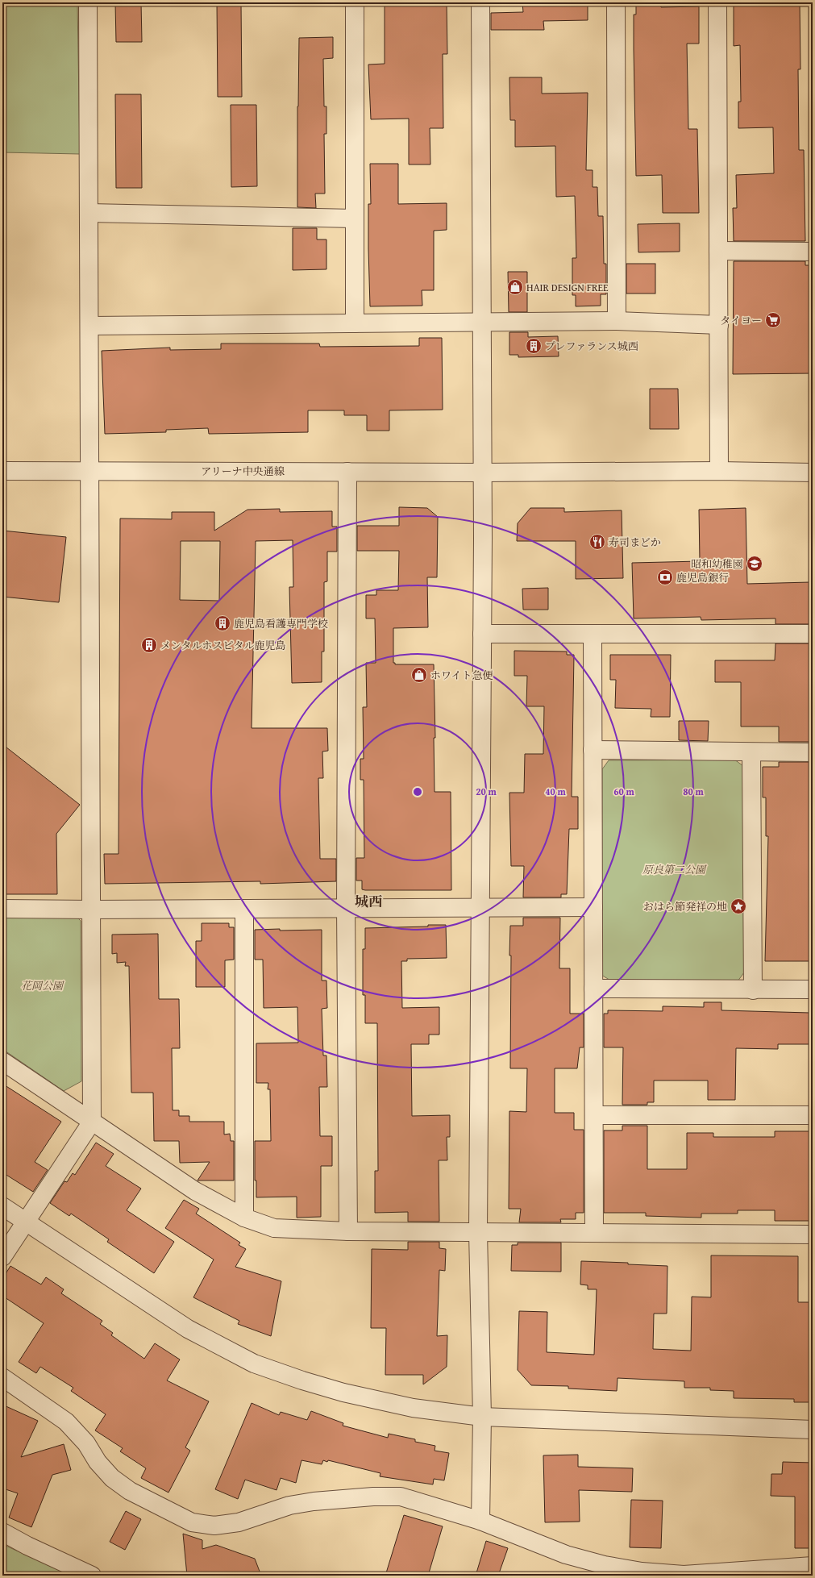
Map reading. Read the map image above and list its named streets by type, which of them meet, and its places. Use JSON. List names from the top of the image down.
{
  "streets": {
    "street": ["アリーナ中央通線"]
  },
  "districts": ["城西"],
  "parks": ["原良第二公園", "花岡公園"],
  "places": {
    "shop": ["HAIR DESIGN FREE", "ホワイト急便"],
    "supermarket": ["タイヨー"],
    "building": ["プレファランス城西", "鹿児島看護専門学校", "メンタルホスピタル鹿児島"],
    "restaurant": ["寿司まどか"],
    "school or university": ["昭和幼稚園"],
    "bank": ["鹿児島銀行"],
    "place": ["おはら節発祥の地"]
  },
  "rings": [
    "20 m",
    "40 m",
    "60 m",
    "80 m"
  ]
}
